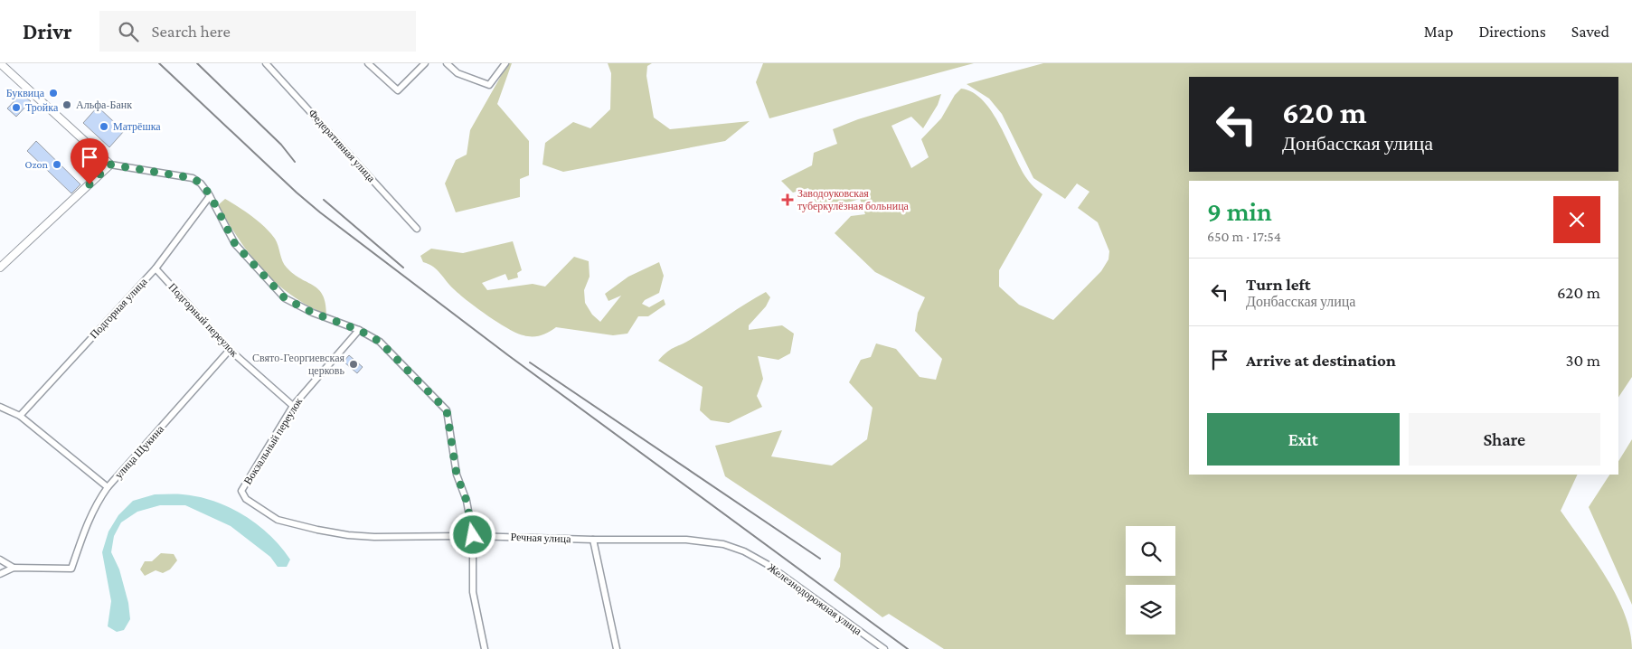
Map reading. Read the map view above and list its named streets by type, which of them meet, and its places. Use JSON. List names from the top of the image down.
{
  "streets": {
    "street": [
      "Федеративная улица",
      "Подгорная улица",
      "Подгорный переулок",
      "Вокзальный переулок",
      "улица Щукина",
      "Речная улица",
      "Железнодорожная улица"
    ]
  },
  "crossings": [
    ["Подгорная улица", "Подгорный переулок"],
    ["Подгорный переулок", "Вокзальный переулок"],
    ["Подгорный переулок", "улица Щукина"],
    ["Вокзальный переулок", "Речная улица"],
    ["Речная улица", "Железнодорожная улица"]
  ],
  "places": {
    "other": [
      "Буквица",
      "Альфа-Банк",
      "Тройка",
      "Матрёшка",
      "Ozon",
      "Свято-Георгиевская церковь"
    ],
    "health": ["Заводоуковская туберкулёзная больница"]
  },
  "page": {
    "header": "Drivr",
    "search": "Search here",
    "nav": ["Map", "Directions", "Saved"],
    "turn": ["620 m", "Донбасская улица"],
    "heading": ["9 min", "650 m · 17:54"],
    "list": [
      {
        "name": "Turn left",
        "note": "Донбасская улица",
        "value": "620 m"
      },
      {
        "name": "Arrive at destination",
        "value": "30 m"
      }
    ],
    "buttons": ["Exit", "Share"]
  }
}
